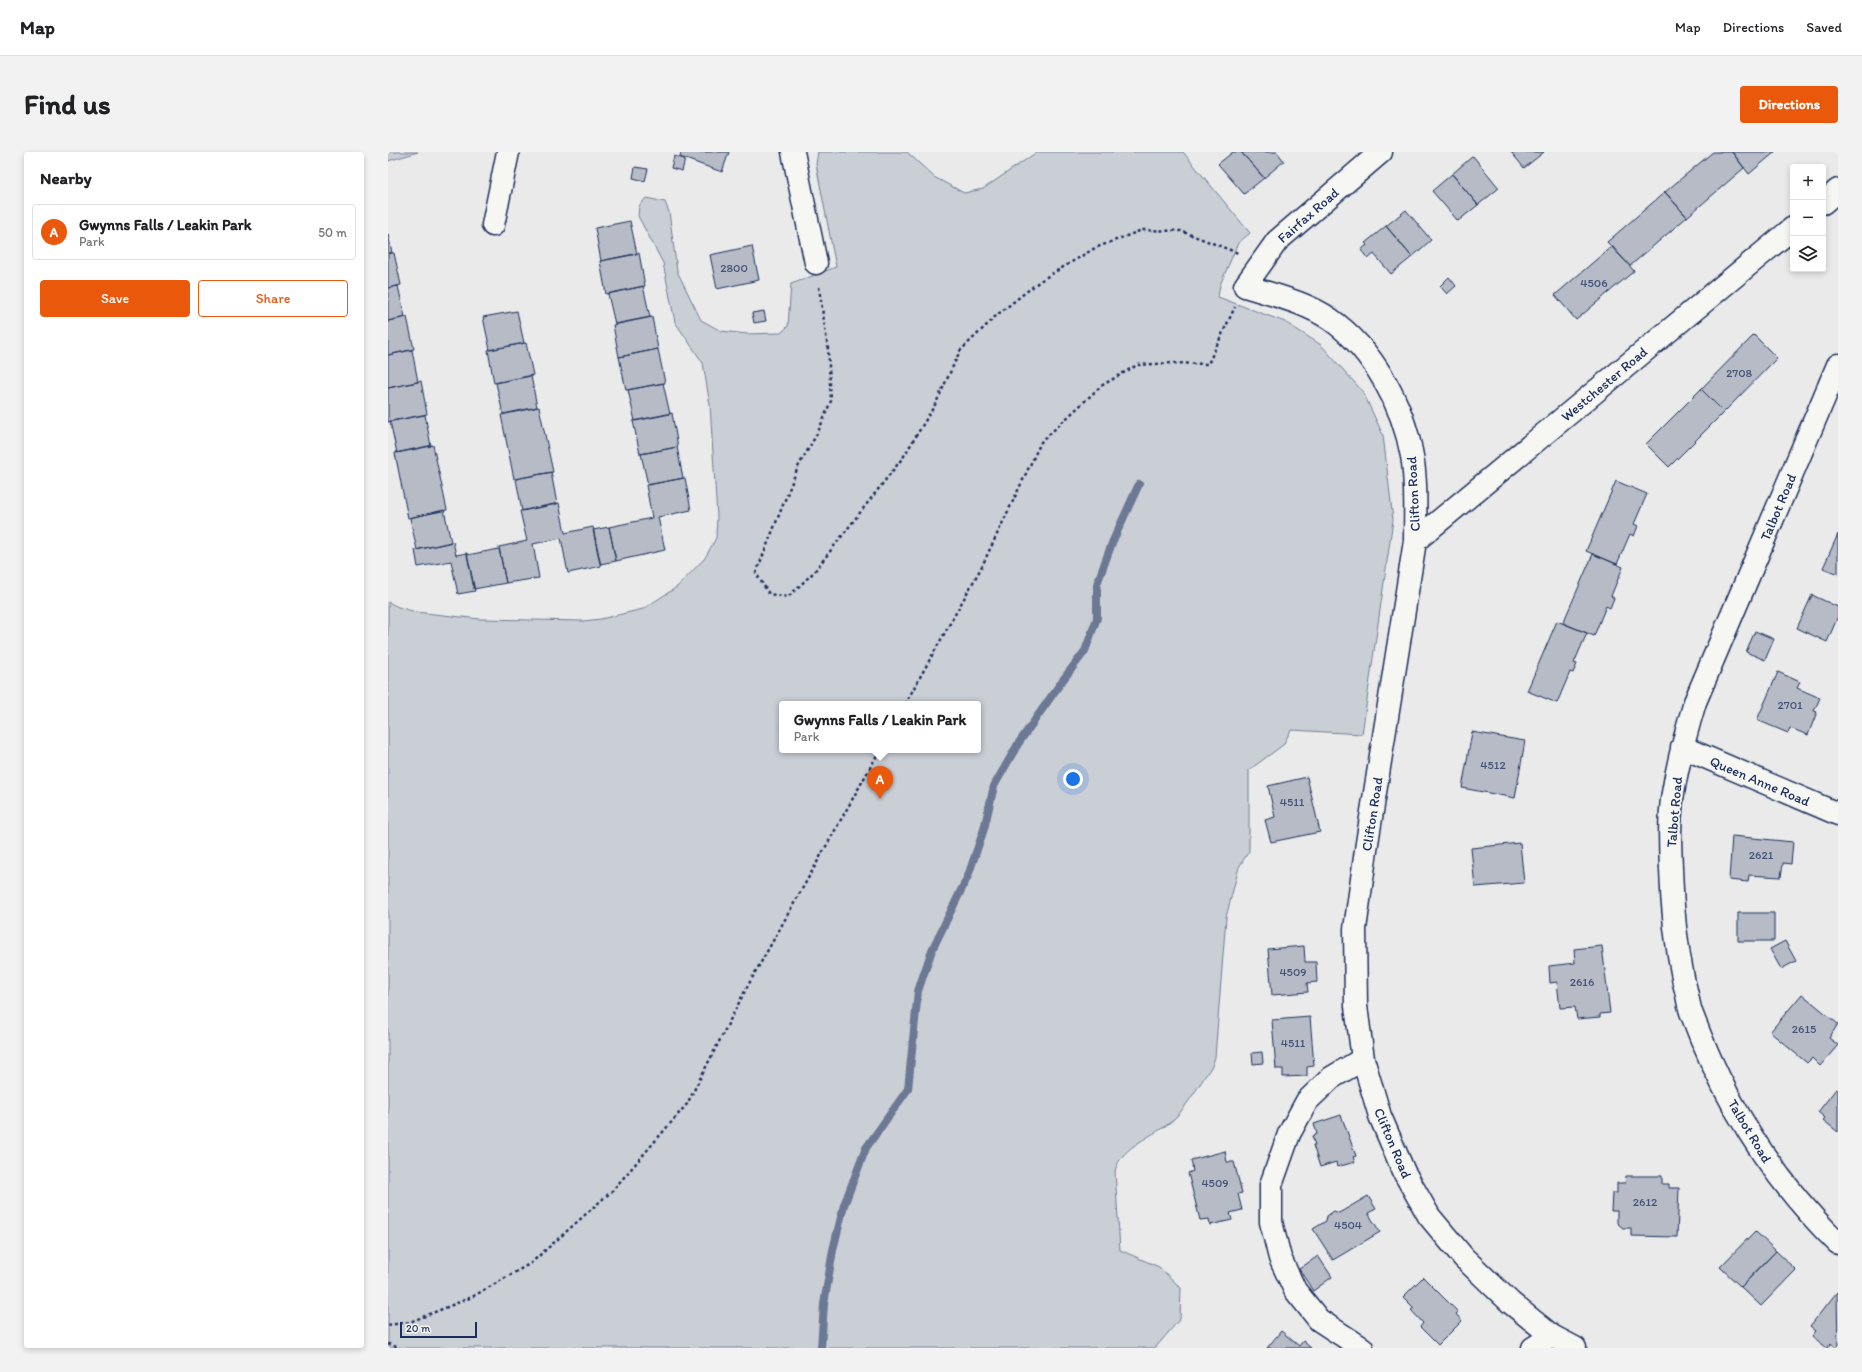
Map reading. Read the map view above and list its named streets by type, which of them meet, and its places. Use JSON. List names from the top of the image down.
{
  "streets": {
    "street": [
      "Fairfax Road",
      "Westchester Road",
      "Clifton Road",
      "Talbot Road",
      "Queen Anne Road"
    ]
  },
  "crossings": [
    ["Fairfax Road", "Clifton Road"],
    ["Westchester Road", "Clifton Road"],
    ["Talbot Road", "Queen Anne Road"]
  ],
  "house_numbers": [
    "2800",
    "4506",
    "2708",
    "2701",
    "4512",
    "4511",
    "2621",
    "4509",
    "2616",
    "2615",
    "4511",
    "4509",
    "2612",
    "4504"
  ],
  "scale_bar": "20 m",
  "page": {
    "header": "Map",
    "nav": ["Map", "Directions", "Saved"],
    "buttons": [
      "Directions",
      ["Save", "Share"]
    ],
    "title": "Find us",
    "heading": "Nearby",
    "map_buttons": ["+", "−"],
    "list": [
      {
        "mark": "A",
        "name": "Gwynns Falls / Leakin Park",
        "note": "Park",
        "value": "50 m"
      }
    ],
    "popup": ["Gwynns Falls / Leakin Park", "Park"],
    "pins": "A",
    "scale": "20 m"
  }
}
